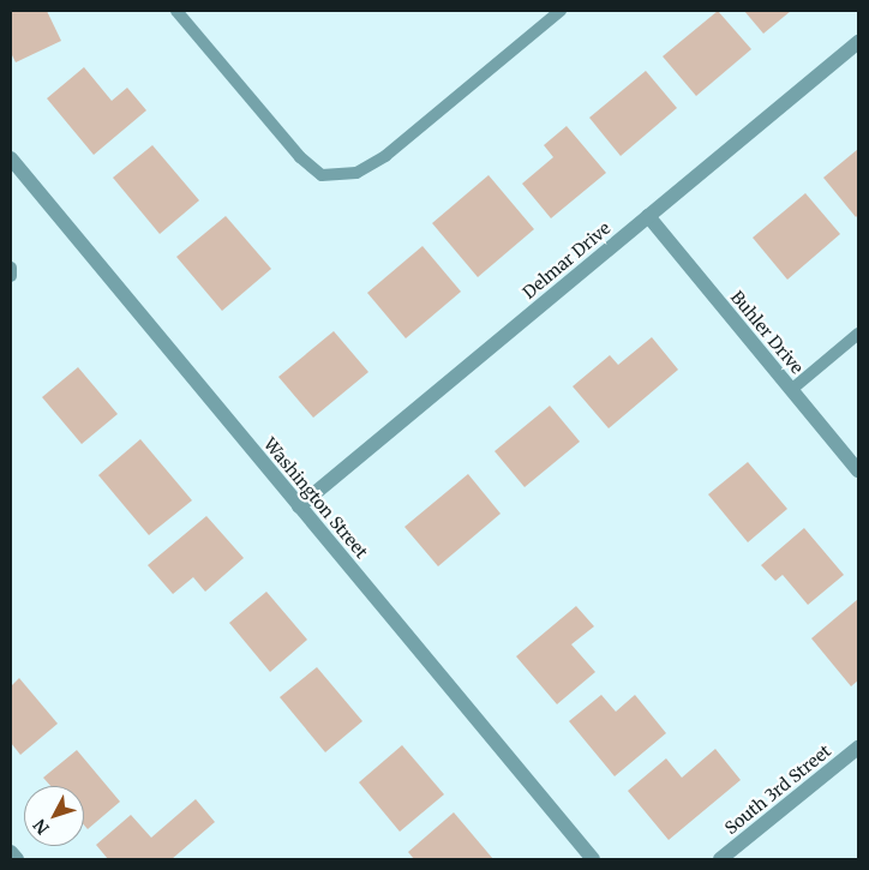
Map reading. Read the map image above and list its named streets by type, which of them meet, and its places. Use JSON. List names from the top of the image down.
{
  "streets": {
    "street": [
      "Delmar Drive",
      "Buhler Drive",
      "Washington Street",
      "South 3rd Street"
    ]
  },
  "crossings": [
    ["Delmar Drive", "Buhler Drive"],
    ["Delmar Drive", "Washington Street"]
  ],
  "north": "bottom left"
}
